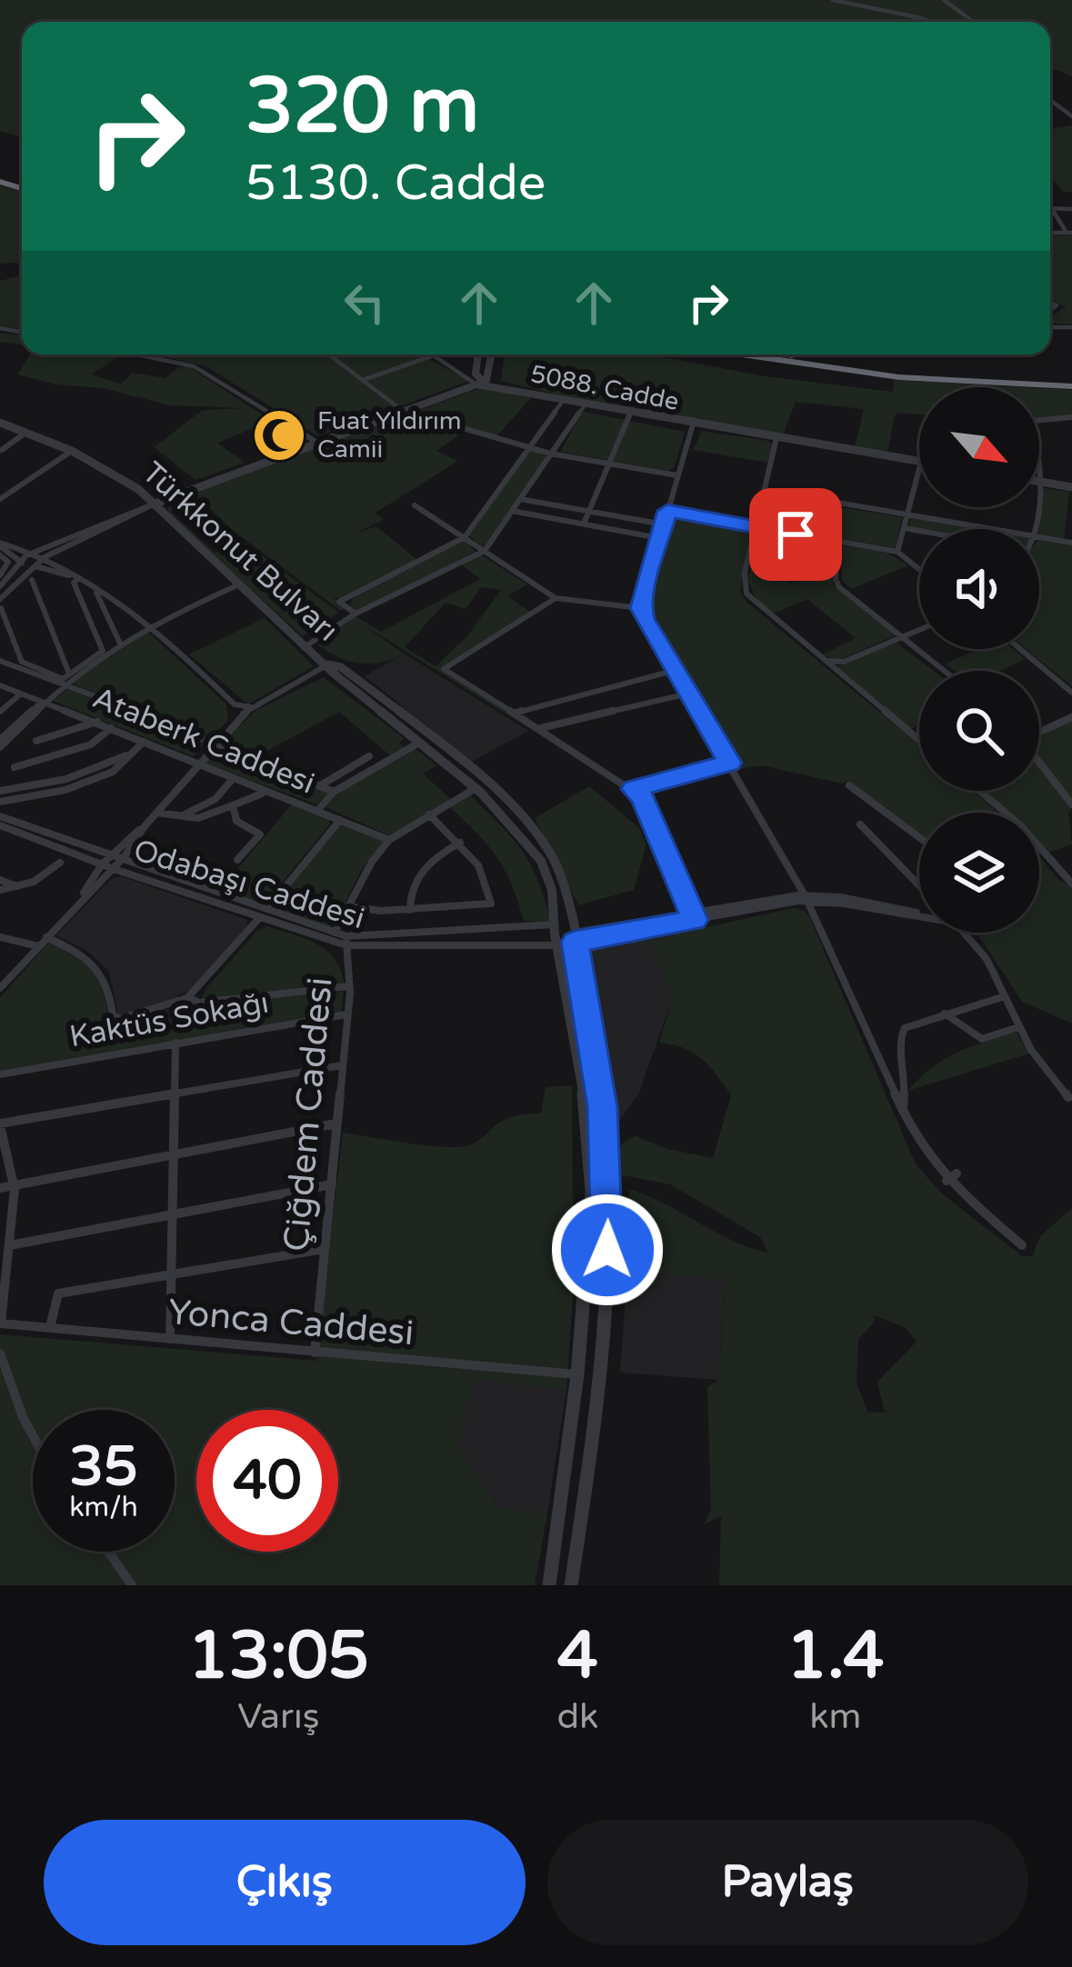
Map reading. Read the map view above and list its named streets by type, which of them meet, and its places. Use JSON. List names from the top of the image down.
{
  "streets": {
    "street": [
      "5088. Cadde",
      "Türkkonut Bulvarı",
      "Ataberk Caddesi",
      "Odabaşı Caddesi",
      "Kaktüs Sokağı",
      "Çiğdem Caddesi",
      "Yonca Caddesi"
    ]
  },
  "crossings": [
    ["Türkkonut Bulvarı", "Odabaşı Caddesi"],
    ["Türkkonut Bulvarı", "Yonca Caddesi"],
    ["Odabaşı Caddesi", "Çiğdem Caddesi"],
    ["Kaktüs Sokağı", "Çiğdem Caddesi"],
    ["Çiğdem Caddesi", "Yonca Caddesi"]
  ],
  "places": {
    "mosque": ["Fuat Yıldırım Camii"]
  },
  "north": "bottom right",
  "page": {
    "turn": ["320 m", "5130. Cadde"],
    "speed": "35 km/h",
    "limit": "40",
    "eta": [
      "13:05",
      "Varış",
      "4",
      "dk",
      "1.4",
      "km"
    ],
    "buttons": ["Çıkış", "Paylaş"]
  }
}
